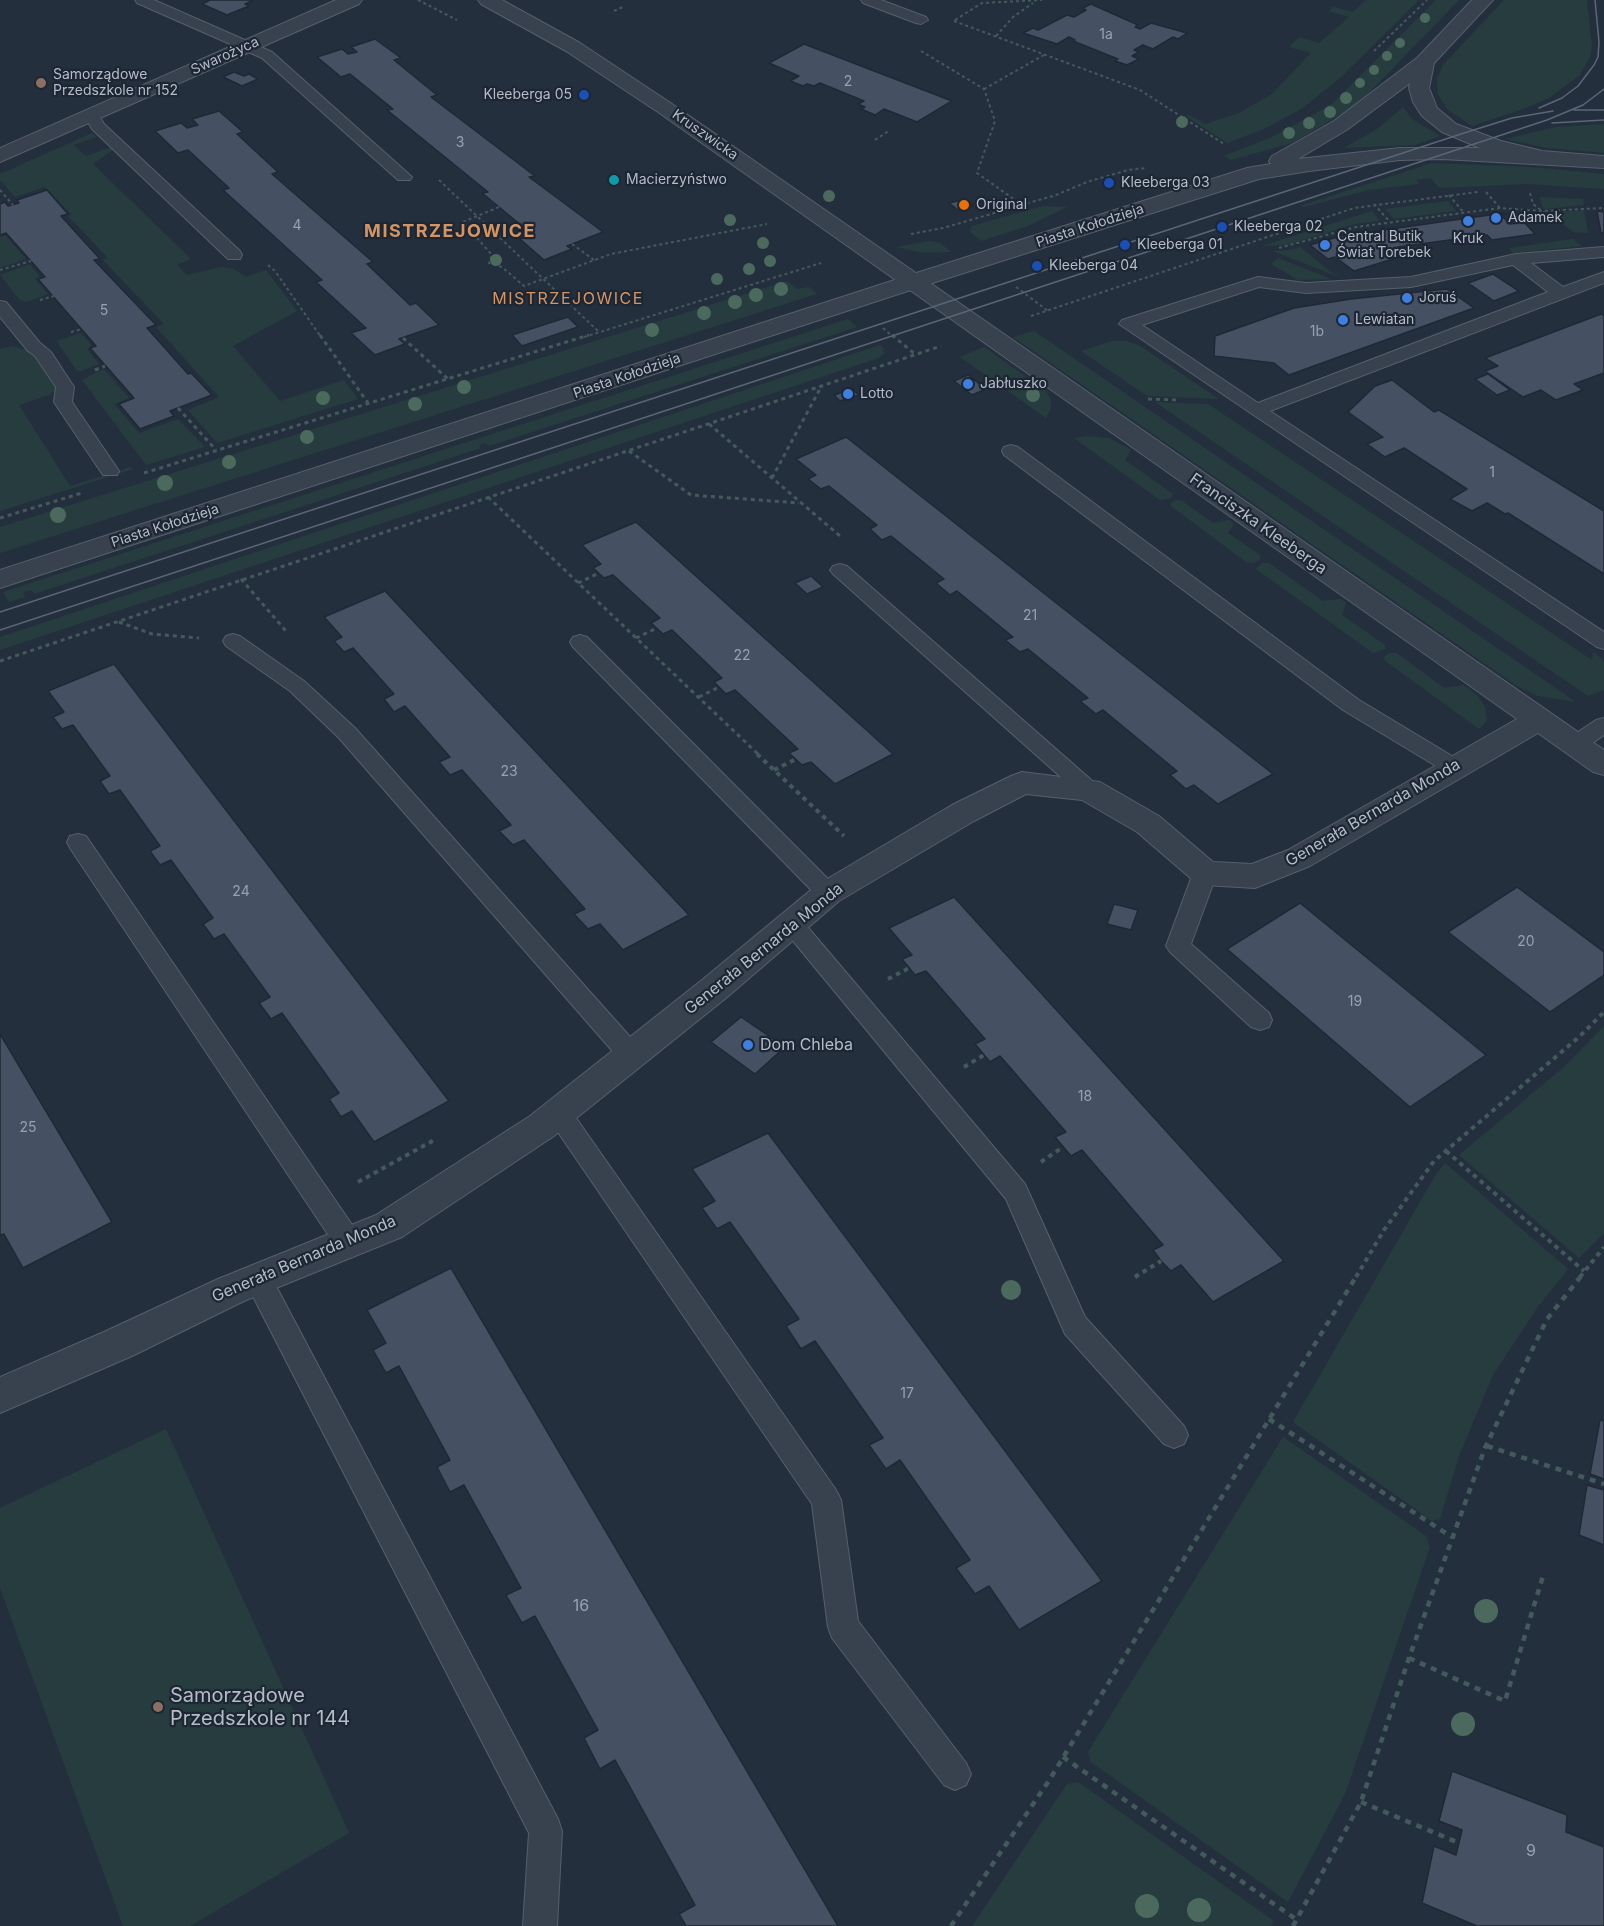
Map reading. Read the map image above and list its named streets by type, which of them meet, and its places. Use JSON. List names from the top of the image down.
{
  "streets": {
    "street": [
      "Swarożyca",
      "Kruszwicka",
      "Piasta Kołodzieja",
      "Franciszka Kleeberga",
      "Generała Bernarda Monda"
    ]
  },
  "crossings": [
    ["Kruszwicka", "Piasta Kołodzieja"],
    ["Kruszwicka", "Franciszka Kleeberga"],
    ["Piasta Kołodzieja", "Franciszka Kleeberga"],
    ["Franciszka Kleeberga", "Generała Bernarda Monda"]
  ],
  "districts": ["MISTRZEJOWICE", "MISTRZEJOWICE"],
  "places": [
    "Samorządowe Przedszkole nr 152",
    "Kleeberga 05",
    "Macierzyństwo",
    "Kleeberga 03",
    "Original",
    "Adamek",
    "Kruk",
    "Kleeberga 02",
    "Kleeberga 01",
    "Central Butik Świat Torebek",
    "Kleeberga 04",
    "Joruś",
    "Lewiatan",
    "Jabłuszko",
    "Lotto",
    "Dom Chleba",
    "Samorządowe Przedszkole nr 144"
  ],
  "house_numbers": [
    "1a",
    "2",
    "3",
    "4",
    "5",
    "1b",
    "1",
    "21",
    "22",
    "23",
    "24",
    "20",
    "19",
    "18",
    "25",
    "17",
    "16",
    "9"
  ]
}
